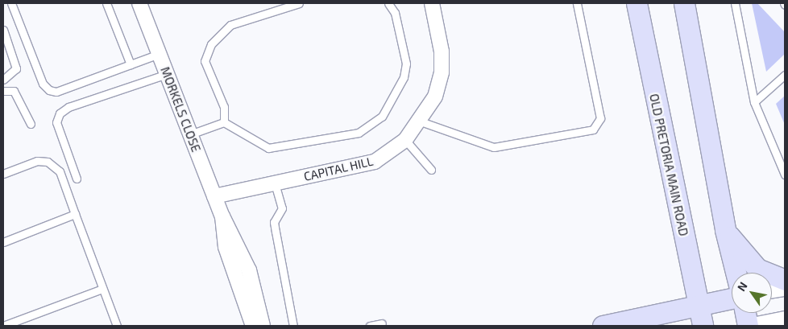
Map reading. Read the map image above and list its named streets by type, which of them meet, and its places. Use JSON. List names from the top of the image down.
{
  "streets": {
    "main road": ["OLD PRETORIA MAIN ROAD"],
    "street": ["MORKELS CLOSE", "CAPITAL HILL"]
  },
  "crossings": [
    ["MORKELS CLOSE", "CAPITAL HILL"]
  ],
  "north": "top left"
}
